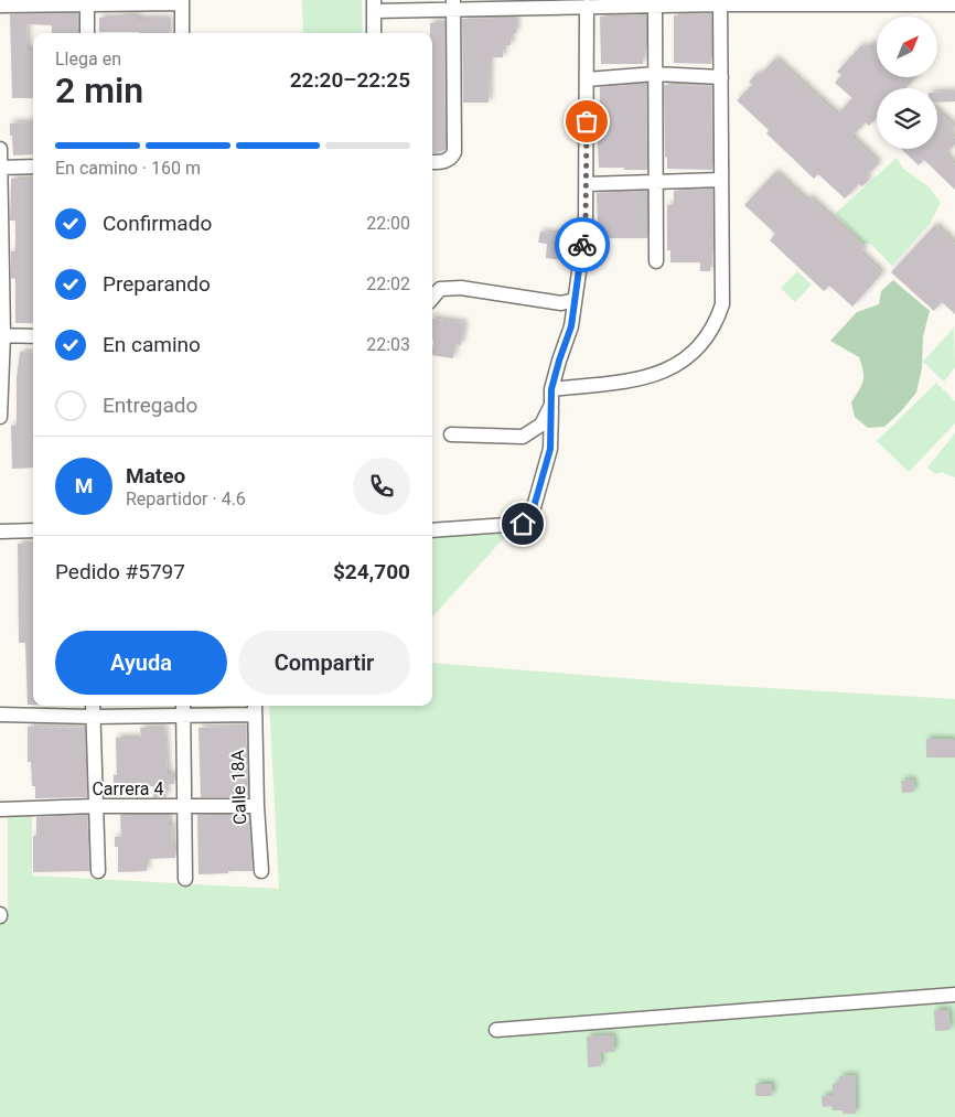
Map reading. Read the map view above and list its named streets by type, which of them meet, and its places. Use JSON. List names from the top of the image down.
{
  "streets": {
    "street": ["Calle 18A", "Carrera 4"]
  },
  "crossings": [
    ["Calle 18A", "Carrera 4"]
  ],
  "north": "top right",
  "page": {
    "heading": ["2 min", "Llega en", "22:20–22:25"],
    "panel": [
      "Mateo",
      "Repartidor · 4.6",
      "Pedido #5797",
      "$24,700"
    ],
    "bar": "En camino · 160 m",
    "list": [
      ["Confirmado", "22:00"],
      ["Preparando", "22:02"],
      ["En camino", "22:03"],
      "Entregado"
    ],
    "round": "M",
    "buttons": ["Ayuda", "Compartir"]
  }
}
